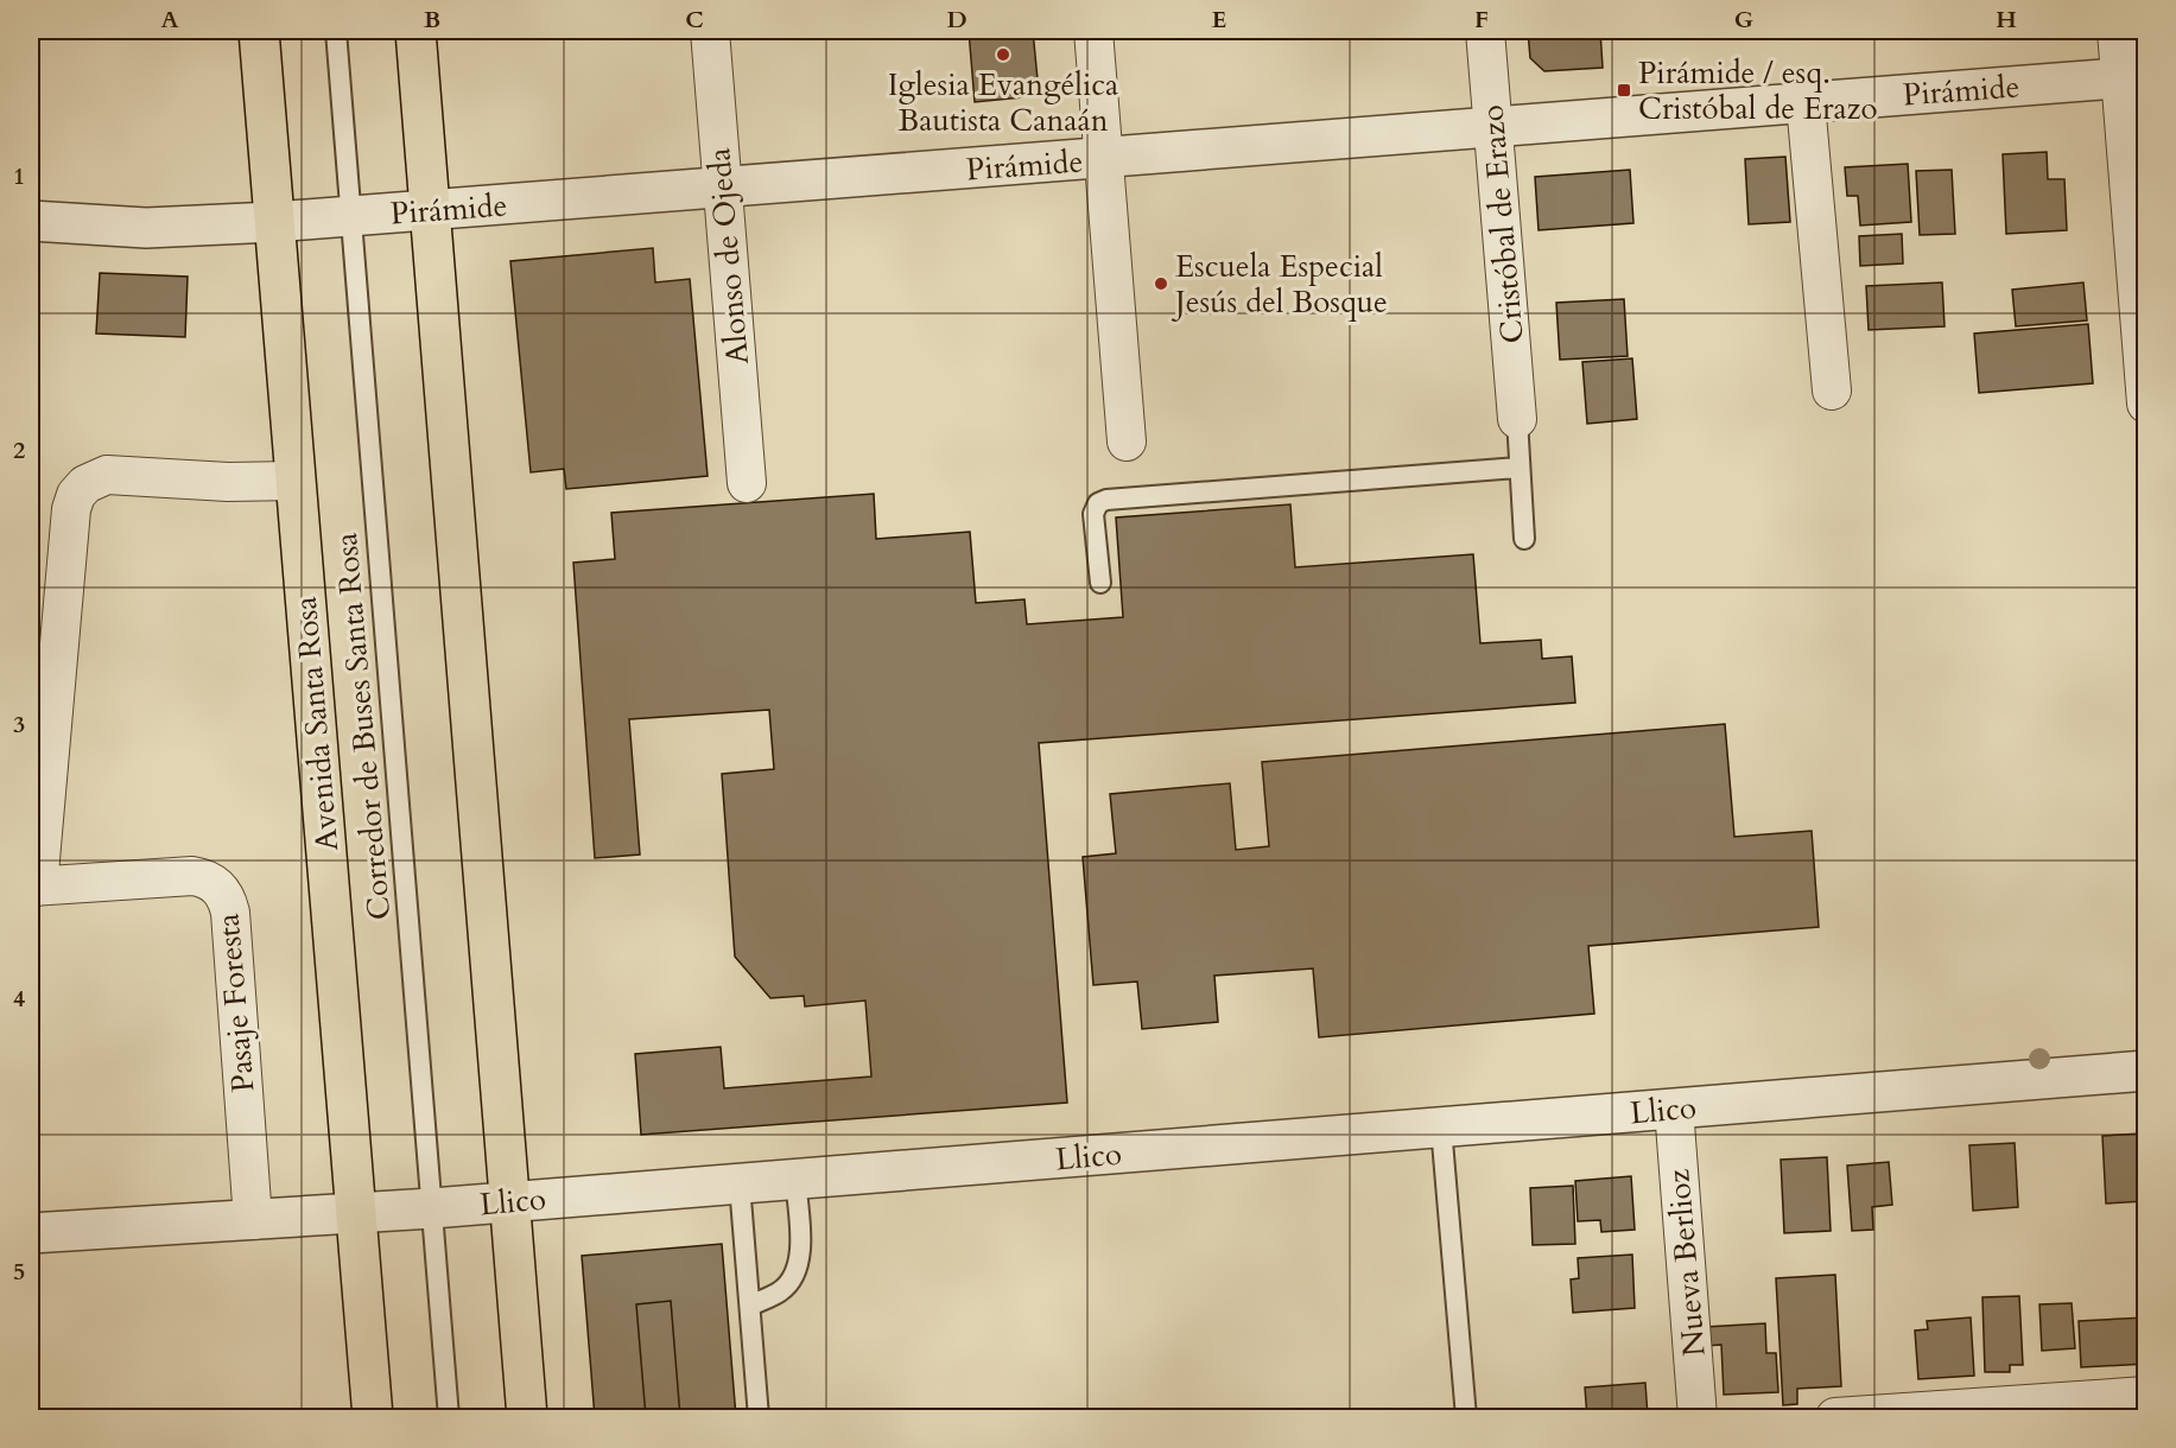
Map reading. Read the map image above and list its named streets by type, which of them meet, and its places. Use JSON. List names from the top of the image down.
{
  "streets": {
    "main road": ["Avenida Santa Rosa"],
    "street": [
      "Pirámide",
      "Cristóbal de Erazo",
      "Alonso de Ojeda",
      "Pasaje Foresta",
      "Llico",
      "Nueva Berlioz"
    ],
    "lane": ["Corredor de Buses Santa Rosa"]
  },
  "crossings": [
    ["Pirámide", "Cristóbal de Erazo"],
    ["Pirámide", "Alonso de Ojeda"],
    ["Pirámide", "Avenida Santa Rosa"],
    ["Pirámide", "Corredor de Buses Santa Rosa"],
    ["Avenida Santa Rosa", "Pasaje Foresta"],
    ["Avenida Santa Rosa", "Llico"],
    ["Corredor de Buses Santa Rosa", "Llico"],
    ["Pasaje Foresta", "Llico"],
    ["Llico", "Nueva Berlioz"]
  ],
  "places": {
    "other": ["Iglesia Evangélica Bautista Canaán", "Escuela Especial Jesús del Bosque"],
    "transit": ["Pirámide / esq. Cristóbal de Erazo"]
  },
  "grid": {
    "columns": [
      "A",
      "B",
      "C",
      "D",
      "E",
      "F",
      "G",
      "H"
    ],
    "rows": [
      "1",
      "2",
      "3",
      "4",
      "5"
    ]
  }
}
